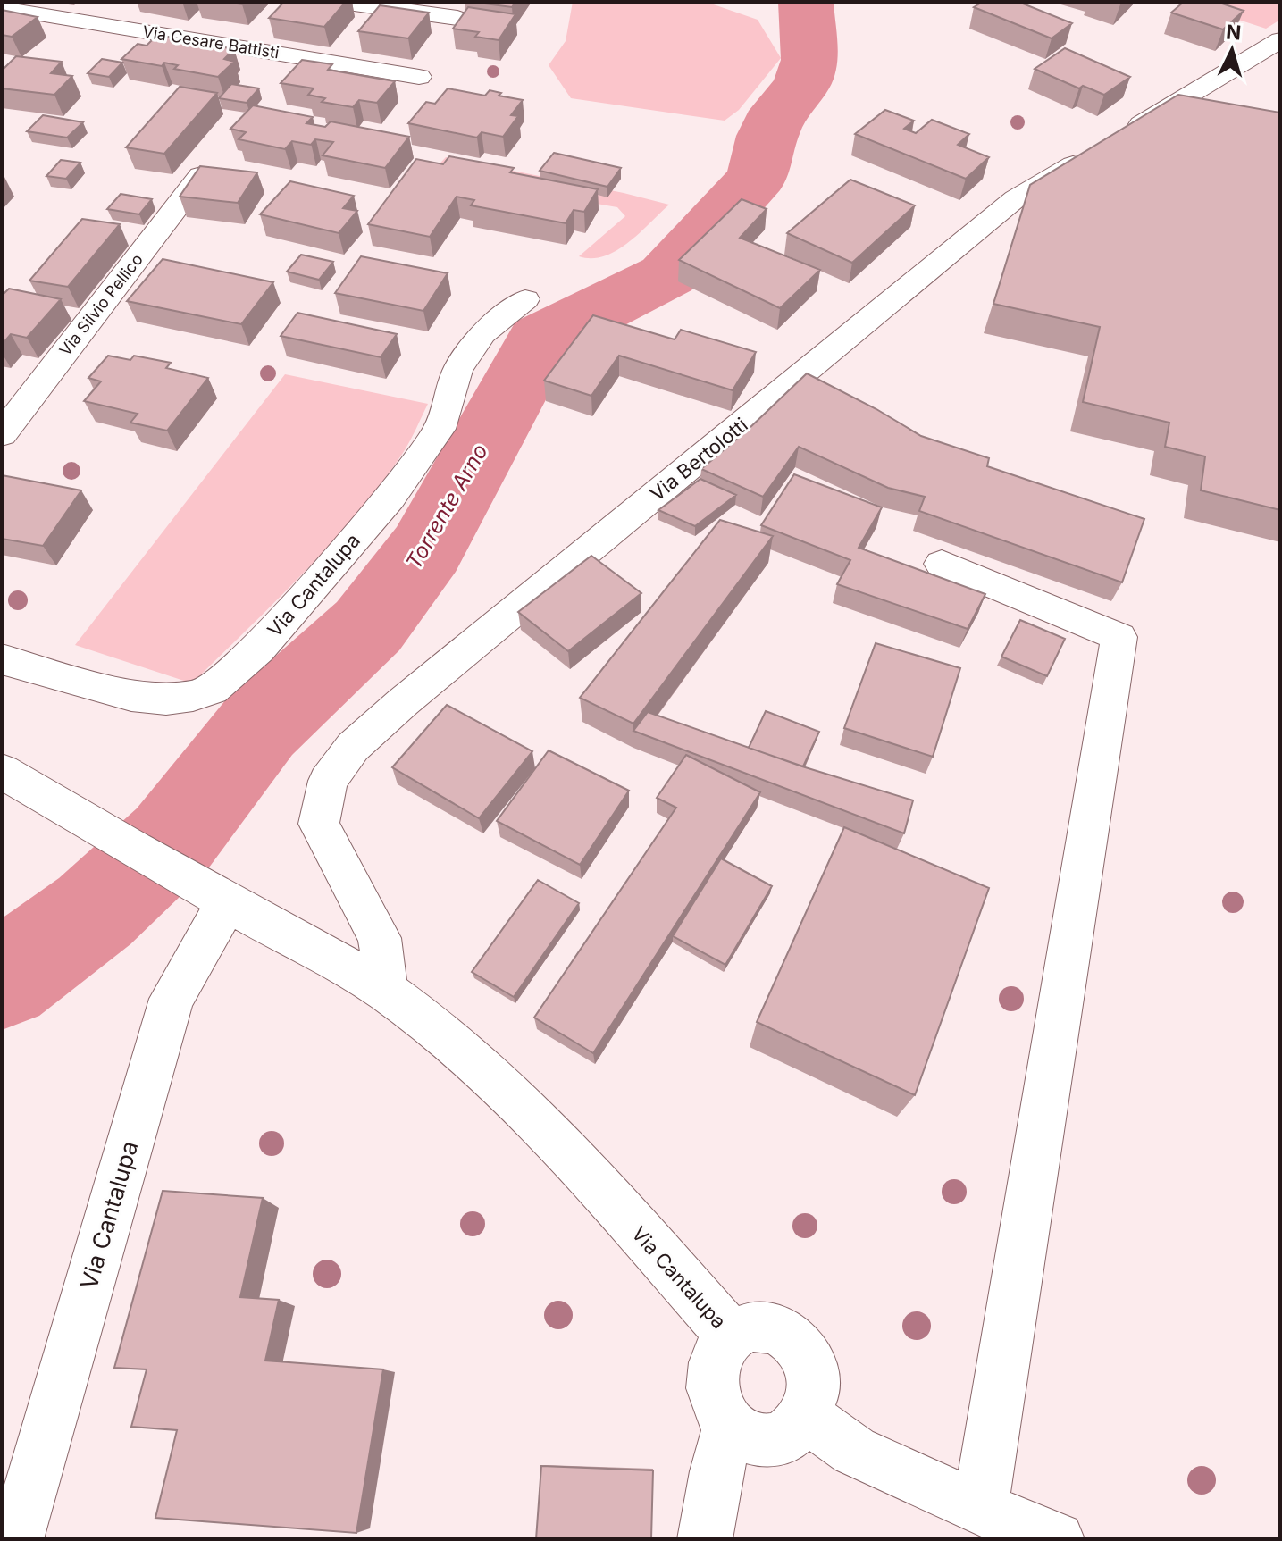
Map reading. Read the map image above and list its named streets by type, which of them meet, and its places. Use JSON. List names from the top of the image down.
{
  "streets": {
    "street": [
      "Via Cesare Battisti",
      "Via Silvio Pellico",
      "Via Bertolotti",
      "Via Cantalupa"
    ]
  },
  "crossings": [
    ["Via Bertolotti", "Via Cantalupa"]
  ],
  "water": ["Torrente Arno"],
  "north": "top"
}
